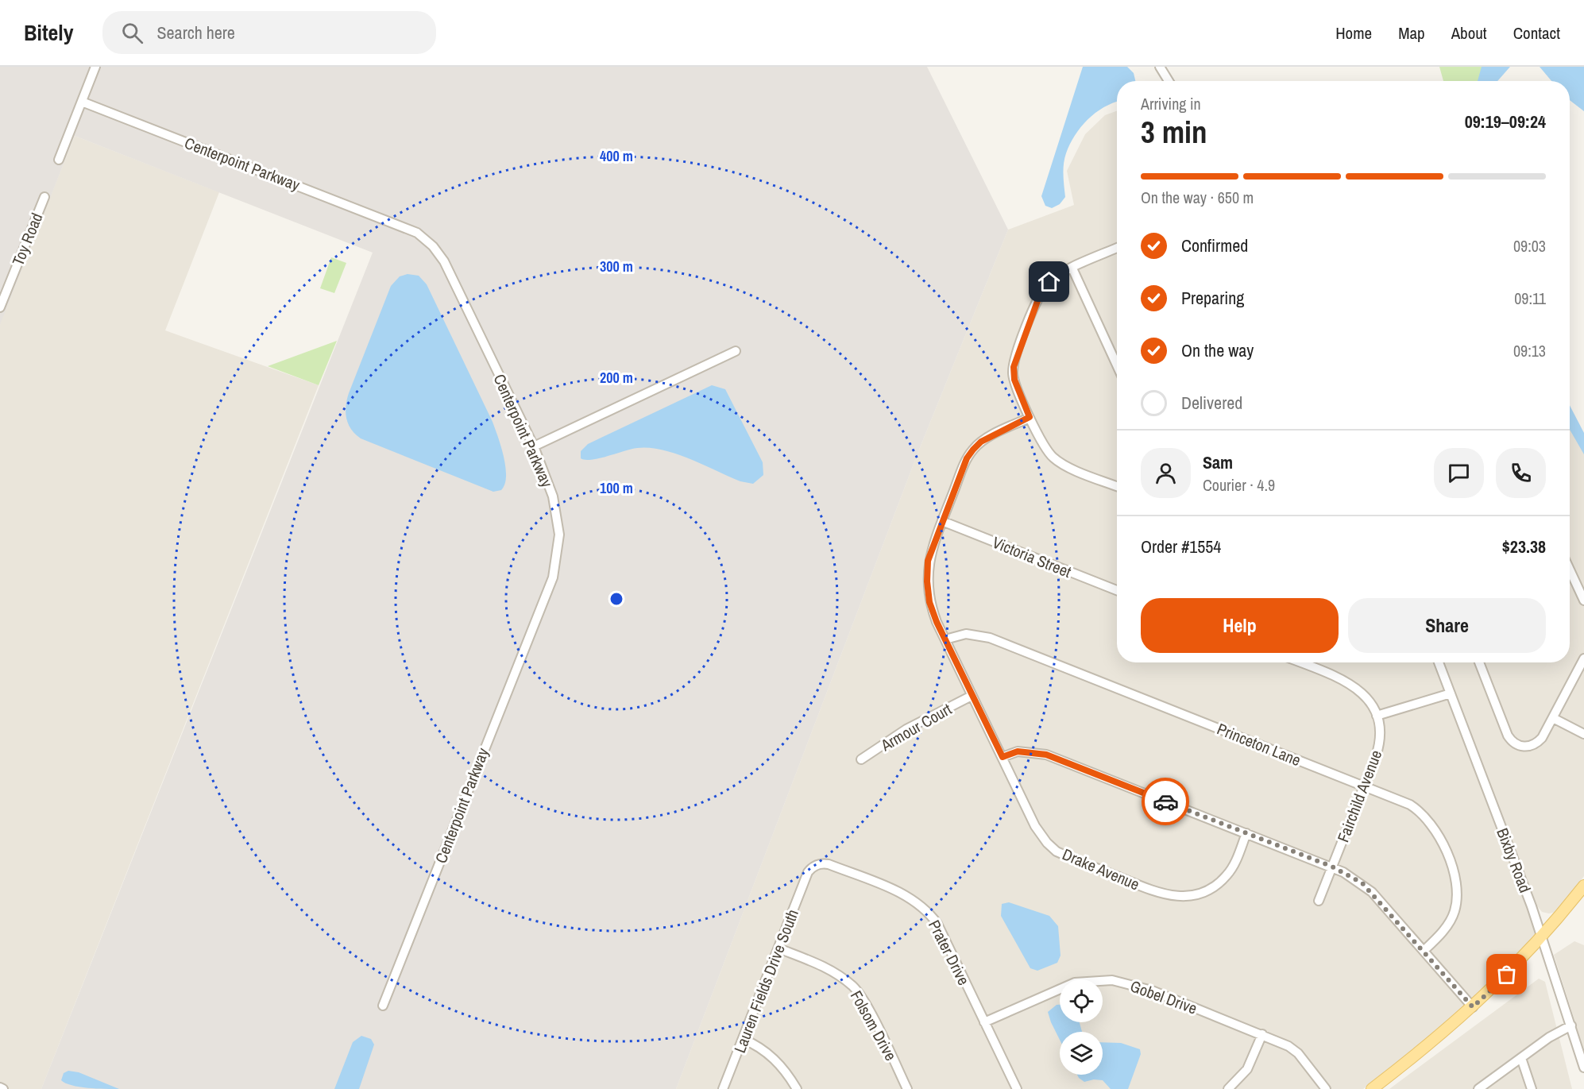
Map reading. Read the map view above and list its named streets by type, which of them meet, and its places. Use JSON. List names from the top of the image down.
{
  "streets": {
    "street": [
      "Centerpoint Parkway",
      "Toy Road",
      "Victoria Street",
      "Armour Court",
      "Princeton Lane",
      "Fairchild Avenue",
      "Bixby Road",
      "Drake Avenue",
      "Prater Drive",
      "Lauren Fields Drive South",
      "Gobel Drive",
      "Folsom Drive"
    ]
  },
  "crossings": [
    ["Victoria Street", "Drake Avenue"],
    ["Armour Court", "Drake Avenue"],
    ["Princeton Lane", "Fairchild Avenue"],
    ["Princeton Lane", "Drake Avenue"],
    ["Prater Drive", "Lauren Fields Drive South"],
    ["Prater Drive", "Gobel Drive"],
    ["Lauren Fields Drive South", "Folsom Drive"]
  ],
  "page": {
    "header": "Bitely",
    "search": "Search here",
    "nav": [
      "Home",
      "Map",
      "About",
      "Contact"
    ],
    "heading": ["3 min", "Arriving in", "09:19–09:24"],
    "panel": [
      "Sam",
      "Courier · 4.9",
      "Order #1554",
      "$23.38"
    ],
    "bar": "On the way · 650 m",
    "list": [
      ["Confirmed", "09:03"],
      ["Preparing", "09:11"],
      ["On the way", "09:13"],
      "Delivered"
    ],
    "buttons": ["Help", "Share"]
  },
  "rings": [
    "400 m",
    "300 m",
    "200 m",
    "100 m"
  ]
}
